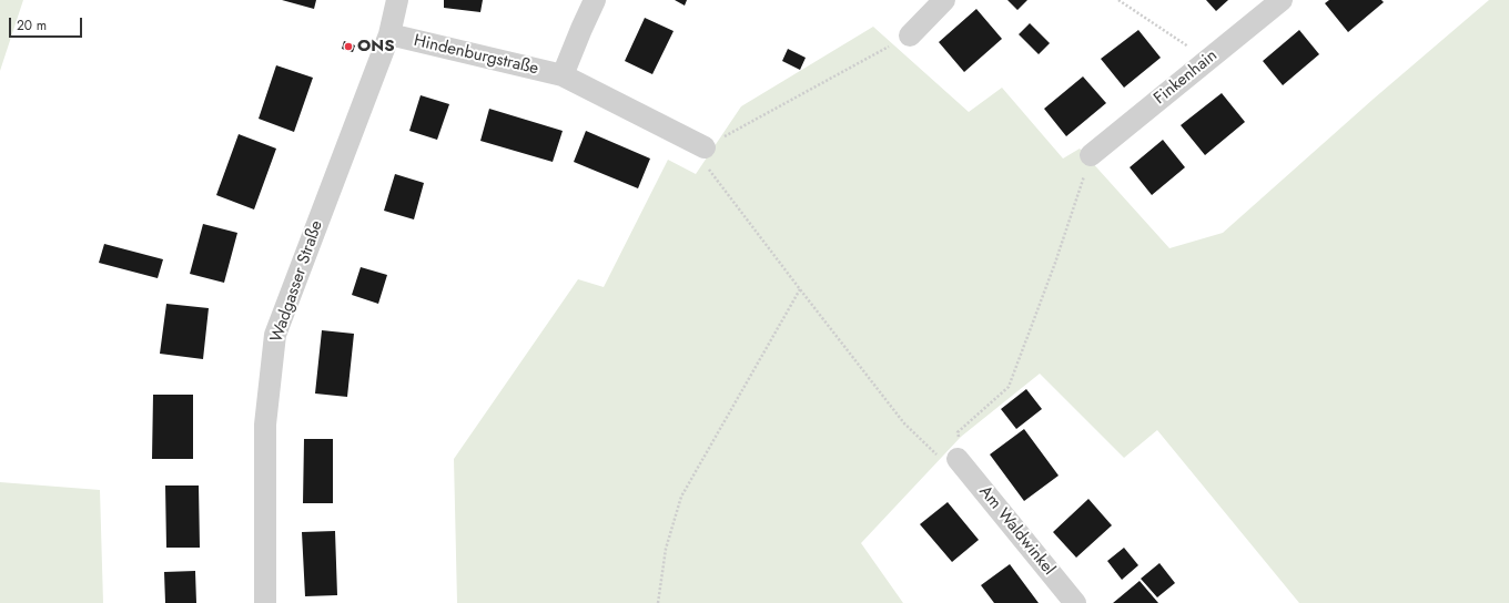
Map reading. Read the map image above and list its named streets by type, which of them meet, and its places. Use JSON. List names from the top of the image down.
{
  "streets": {
    "street": [
      "Hindenburgstraße",
      "Finkenhain",
      "Wadgasser Straße",
      "Am Waldwinkel"
    ]
  },
  "crossings": [
    ["Hindenburgstraße", "Wadgasser Straße"]
  ],
  "places": ["ONS"],
  "scale_bar": "20 m"
}
